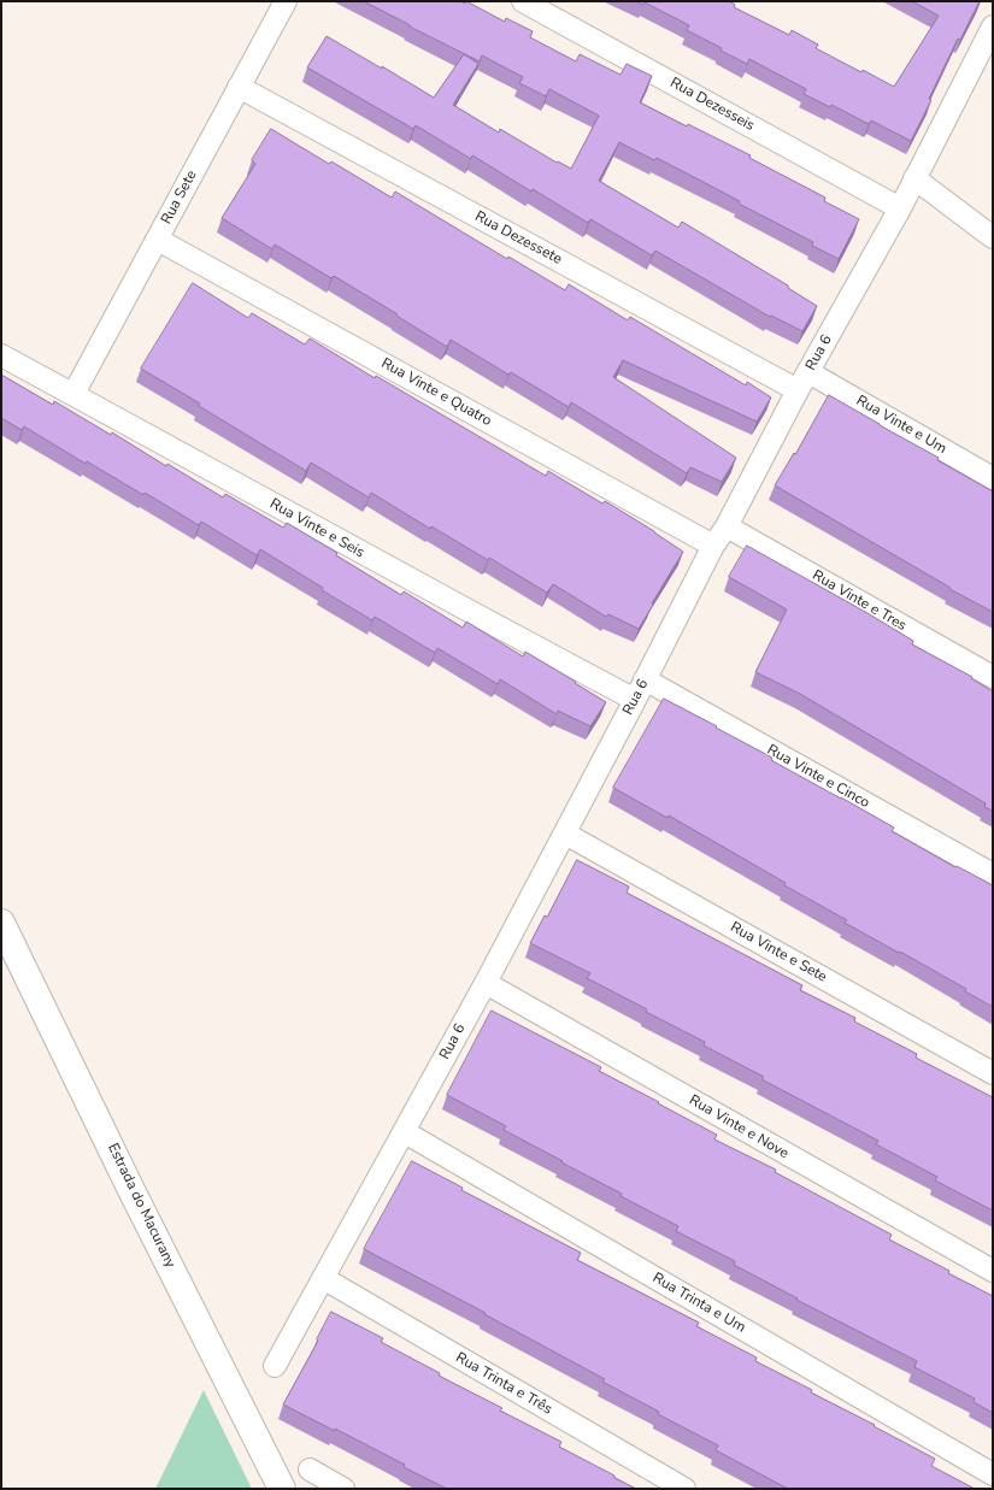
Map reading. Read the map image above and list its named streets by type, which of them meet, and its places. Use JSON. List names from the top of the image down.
{
  "streets": {
    "street": [
      "Rua Dezesseis",
      "Rua Sete",
      "Rua Dezessete",
      "Rua 6",
      "Rua Vinte e Quatro",
      "Rua Vinte e Um",
      "Rua Vinte e Seis",
      "Rua Vinte e Tres",
      "Rua Vinte e Cinco",
      "Rua Vinte e Sete",
      "Rua Vinte e Nove",
      "Estrada do Macurany",
      "Rua Trinta e Um",
      "Rua Trinta e Três"
    ]
  },
  "crossings": [
    ["Rua Dezesseis", "Rua 6"],
    ["Rua Sete", "Rua Dezessete"],
    ["Rua Sete", "Rua Vinte e Quatro"],
    ["Rua Sete", "Rua Vinte e Seis"],
    ["Rua Dezessete", "Rua 6"],
    ["Rua Dezessete", "Rua Vinte e Um"],
    ["Rua 6", "Rua Vinte e Quatro"],
    ["Rua 6", "Rua Vinte e Um"],
    ["Rua 6", "Rua Vinte e Seis"],
    ["Rua 6", "Rua Vinte e Tres"],
    ["Rua 6", "Rua Vinte e Cinco"],
    ["Rua 6", "Rua Vinte e Sete"],
    ["Rua 6", "Rua Vinte e Nove"],
    ["Rua 6", "Rua Trinta e Um"],
    ["Rua 6", "Rua Trinta e Três"]
  ]
}
